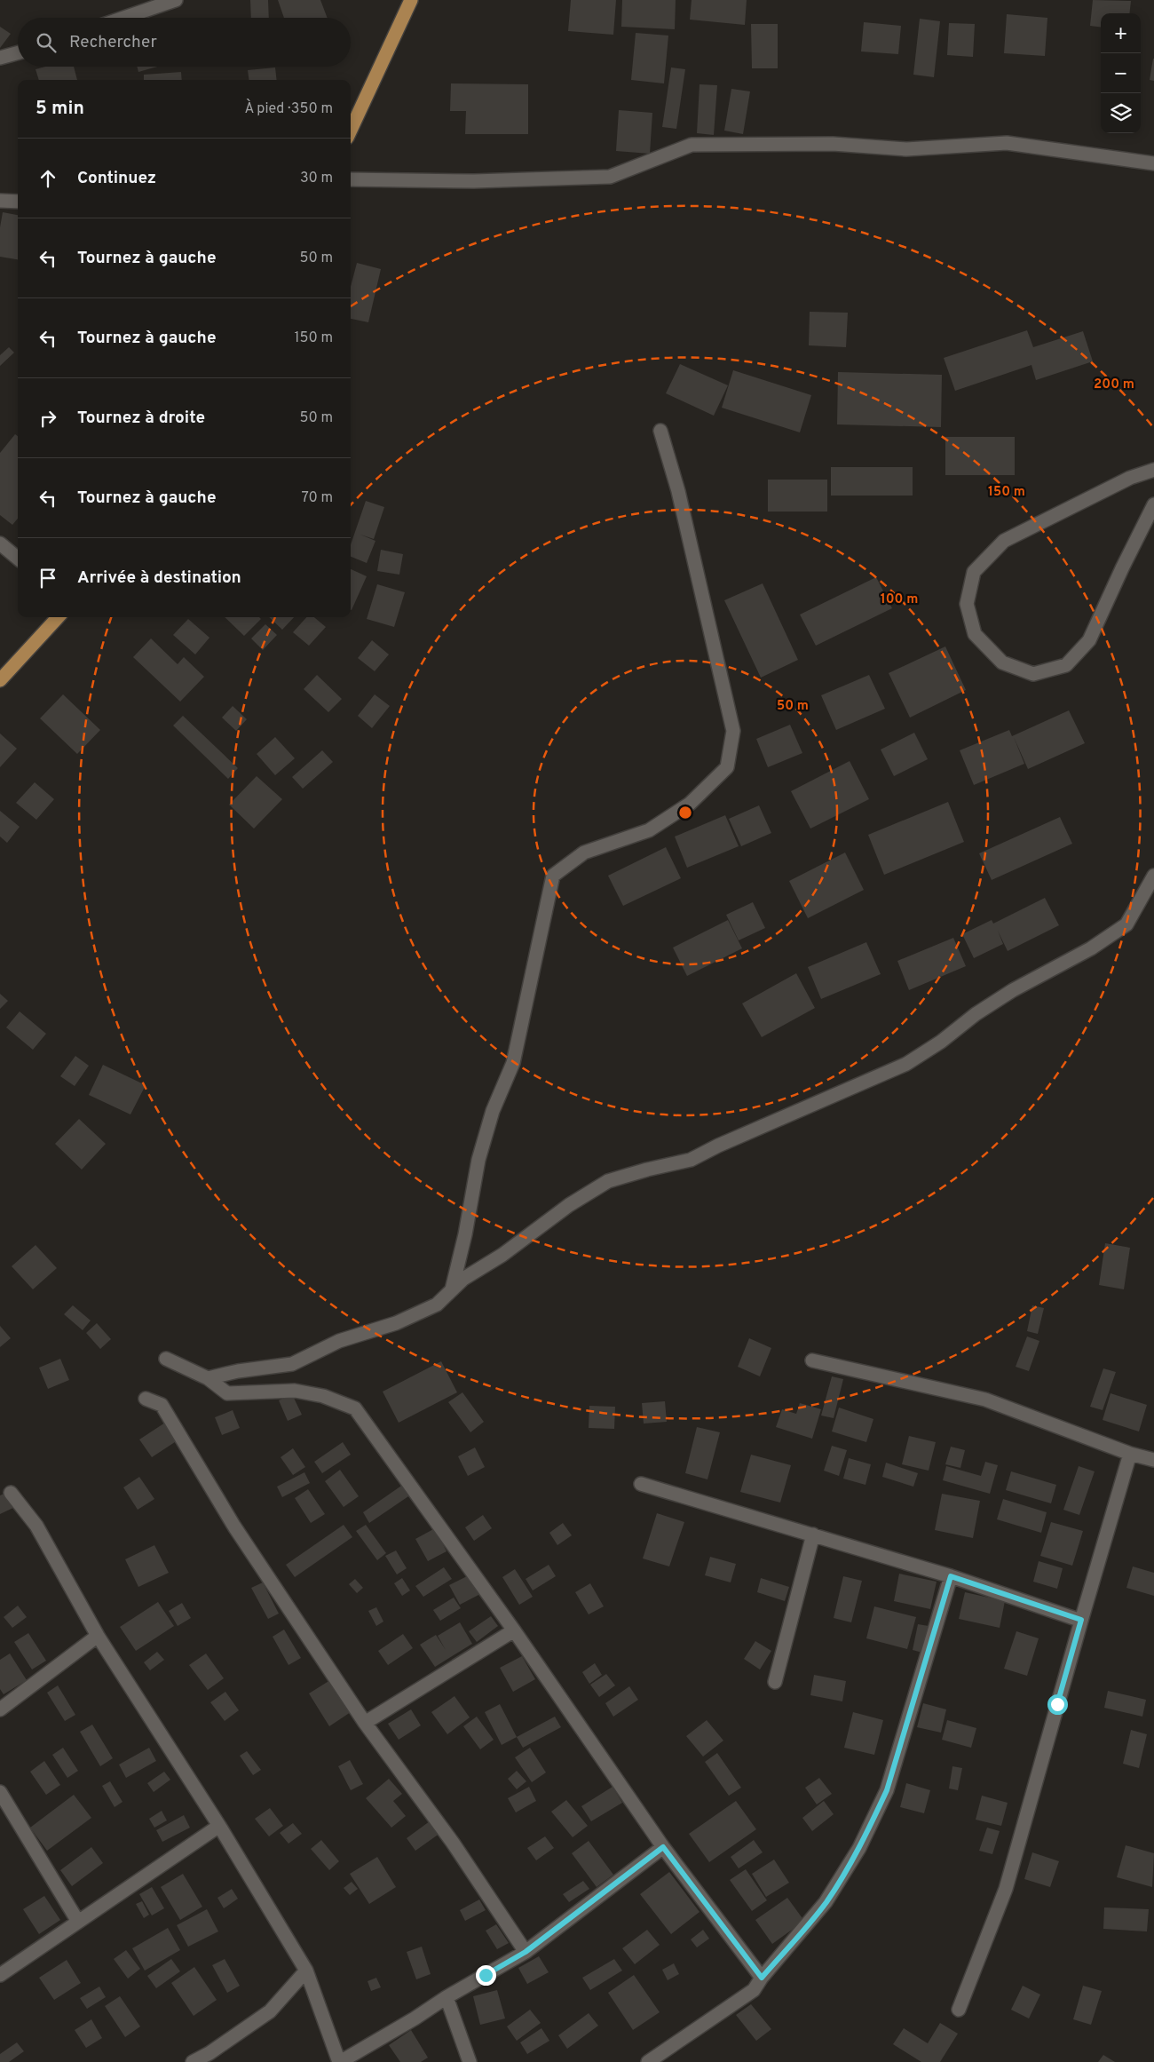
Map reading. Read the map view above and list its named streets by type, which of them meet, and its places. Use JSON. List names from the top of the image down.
{
  "page": {
    "map_buttons": ["+", "−"],
    "search": "Rechercher",
    "heading": ["5 min", "À pied · 350 m"],
    "list": [
      ["Continuez", "30 m"],
      ["Tournez à gauche", "50 m"],
      ["Tournez à gauche", "150 m"],
      ["Tournez à droite", "50 m"],
      ["Tournez à gauche", "70 m"],
      "Arrivée à destination"
    ]
  },
  "rings": [
    "200 m",
    "150 m",
    "100 m",
    "50 m"
  ]
}
